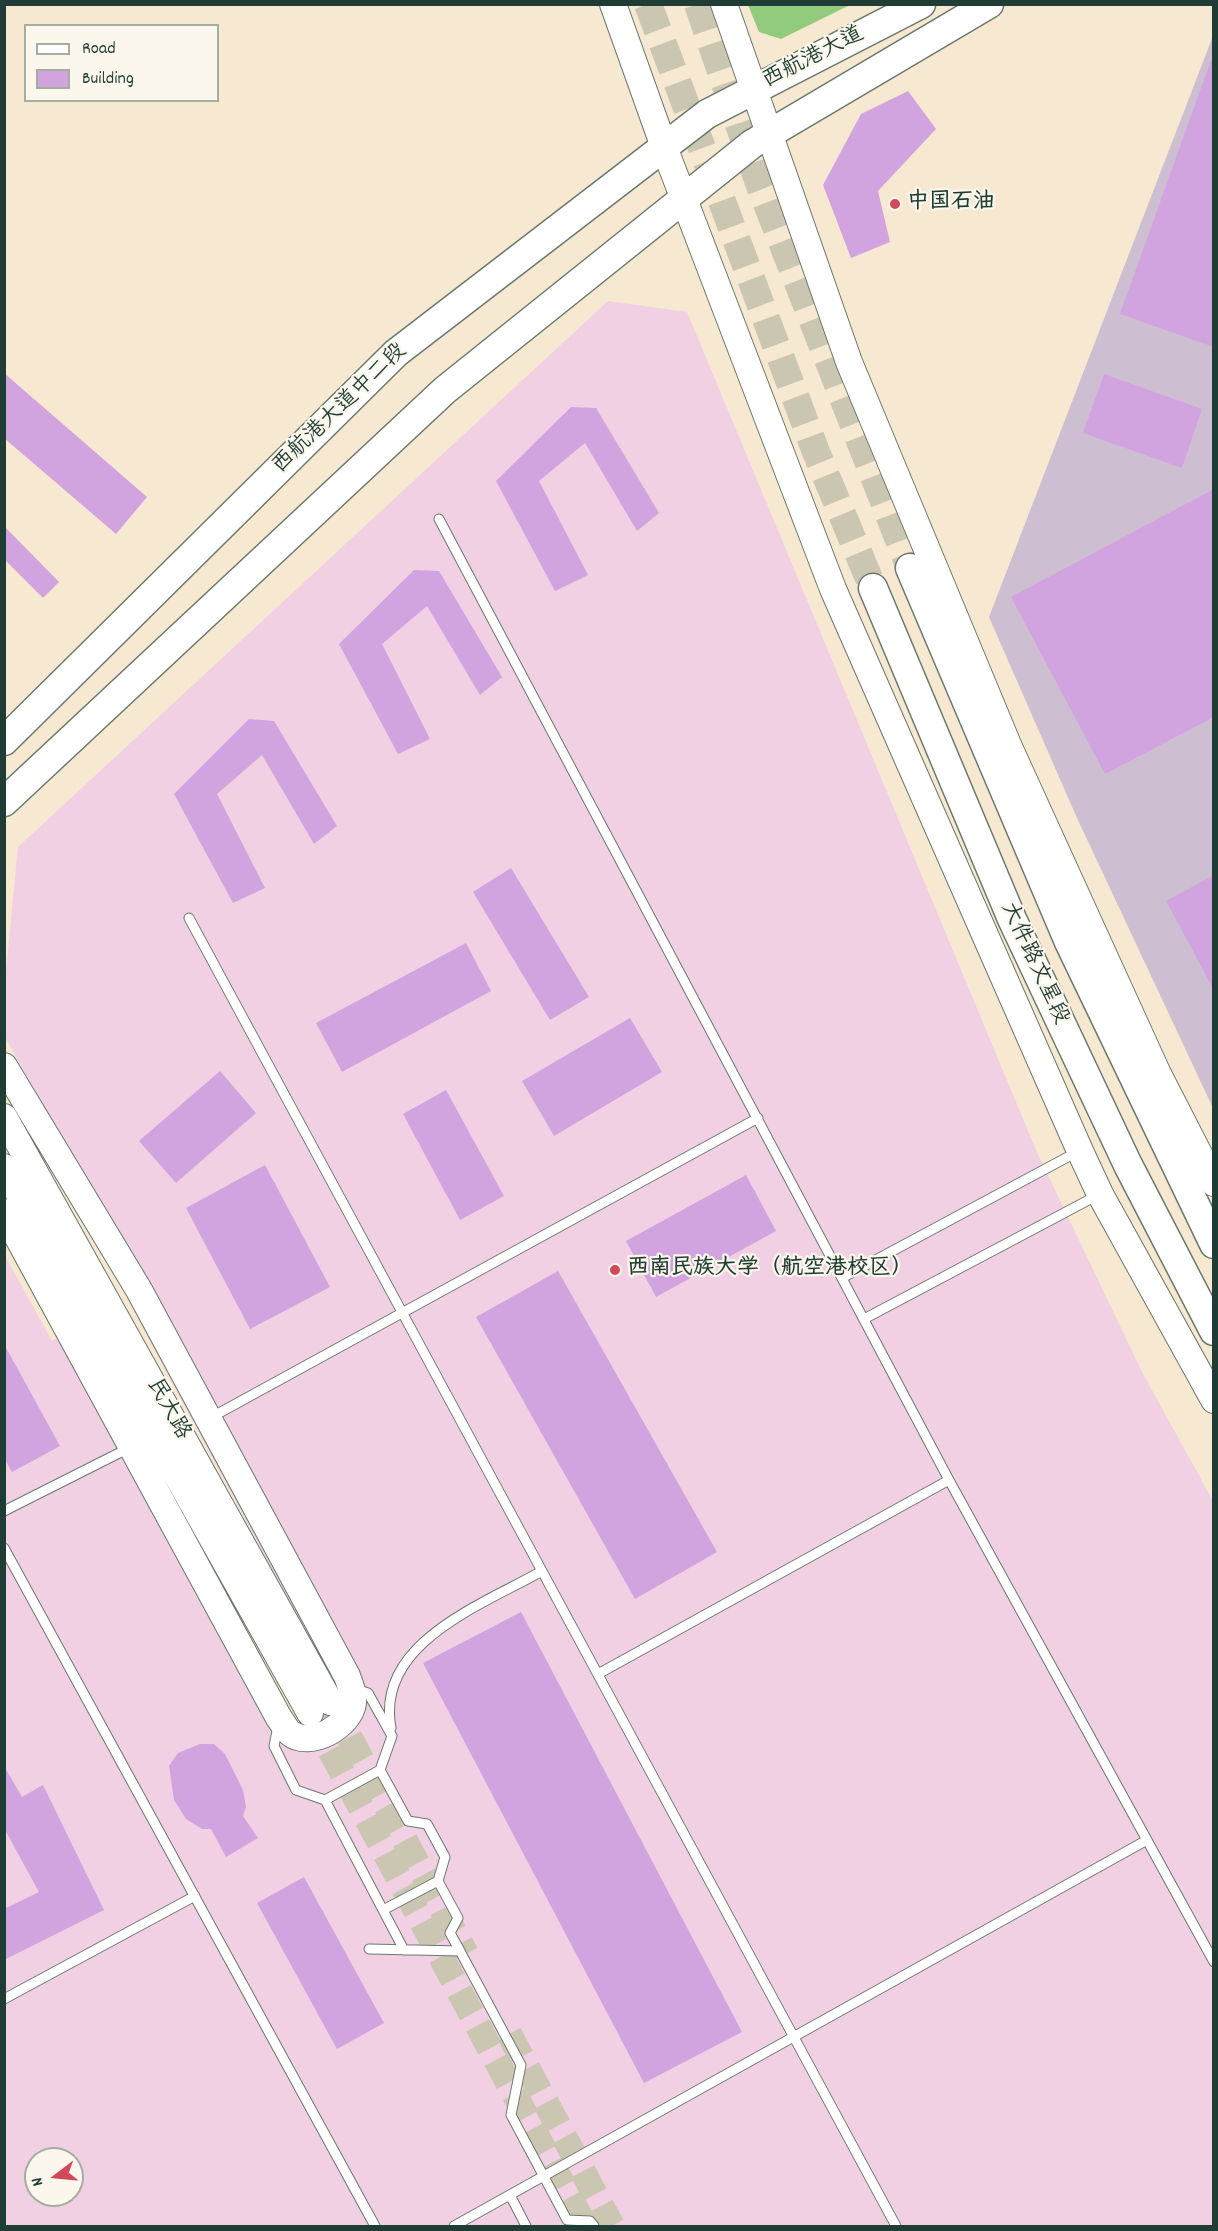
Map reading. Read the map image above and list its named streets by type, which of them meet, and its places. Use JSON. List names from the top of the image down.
{
  "streets": {
    "main road": ["西航港大道", "西航港大道中二段", "大件路文星段"],
    "street": ["民大路"]
  },
  "crossings": [
    ["西航港大道", "西航港大道中二段"]
  ],
  "places": ["中国石油", "西南民族大学（航空港校区）"],
  "legend": ["Road", "Building"],
  "north": "left"
}
